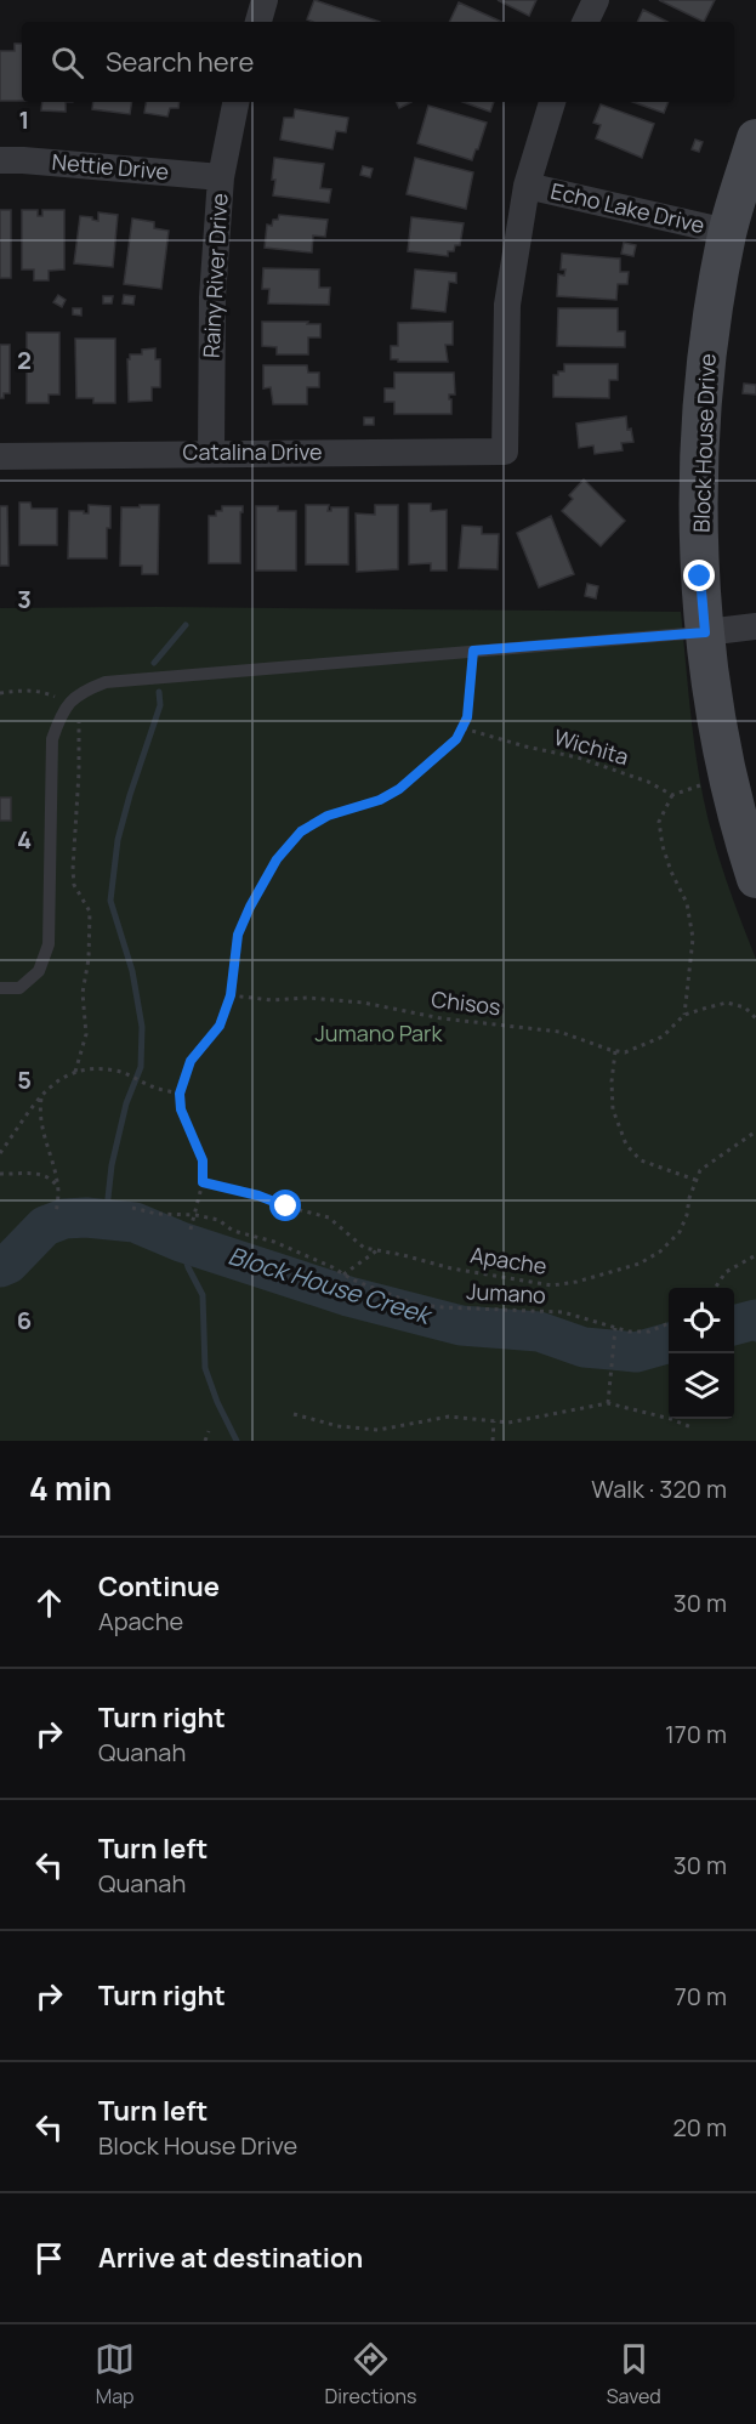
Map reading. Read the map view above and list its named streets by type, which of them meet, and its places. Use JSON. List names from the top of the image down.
{
  "streets": {
    "street": [
      "Nettie Drive",
      "Echo Lake Drive",
      "Rainy River Drive",
      "Block House Drive",
      "Catalina Drive"
    ],
    "path": [
      "Wichita",
      "Chisos",
      "Apache",
      "Jumano"
    ]
  },
  "crossings": [
    ["Nettie Drive", "Rainy River Drive"],
    ["Echo Lake Drive", "Block House Drive"],
    ["Echo Lake Drive", "Catalina Drive"],
    ["Rainy River Drive", "Catalina Drive"]
  ],
  "water": ["Block House Creek"],
  "parks": ["Jumano Park"],
  "page": {
    "search": "Search here",
    "heading": ["4 min", "Walk · 320 m"],
    "list": [
      ["Continue", "Apache", "30 m"],
      ["Turn right", "Quanah", "170 m"],
      ["Turn left", "Quanah", "30 m"],
      ["Turn right", "70 m"],
      ["Turn left", "Block House Drive", "20 m"],
      "Arrive at destination"
    ],
    "nav": ["Map", "Directions", "Saved"]
  },
  "grid": {
    "rows": [
      "1",
      "2",
      "3",
      "4",
      "5",
      "6"
    ]
  }
}
